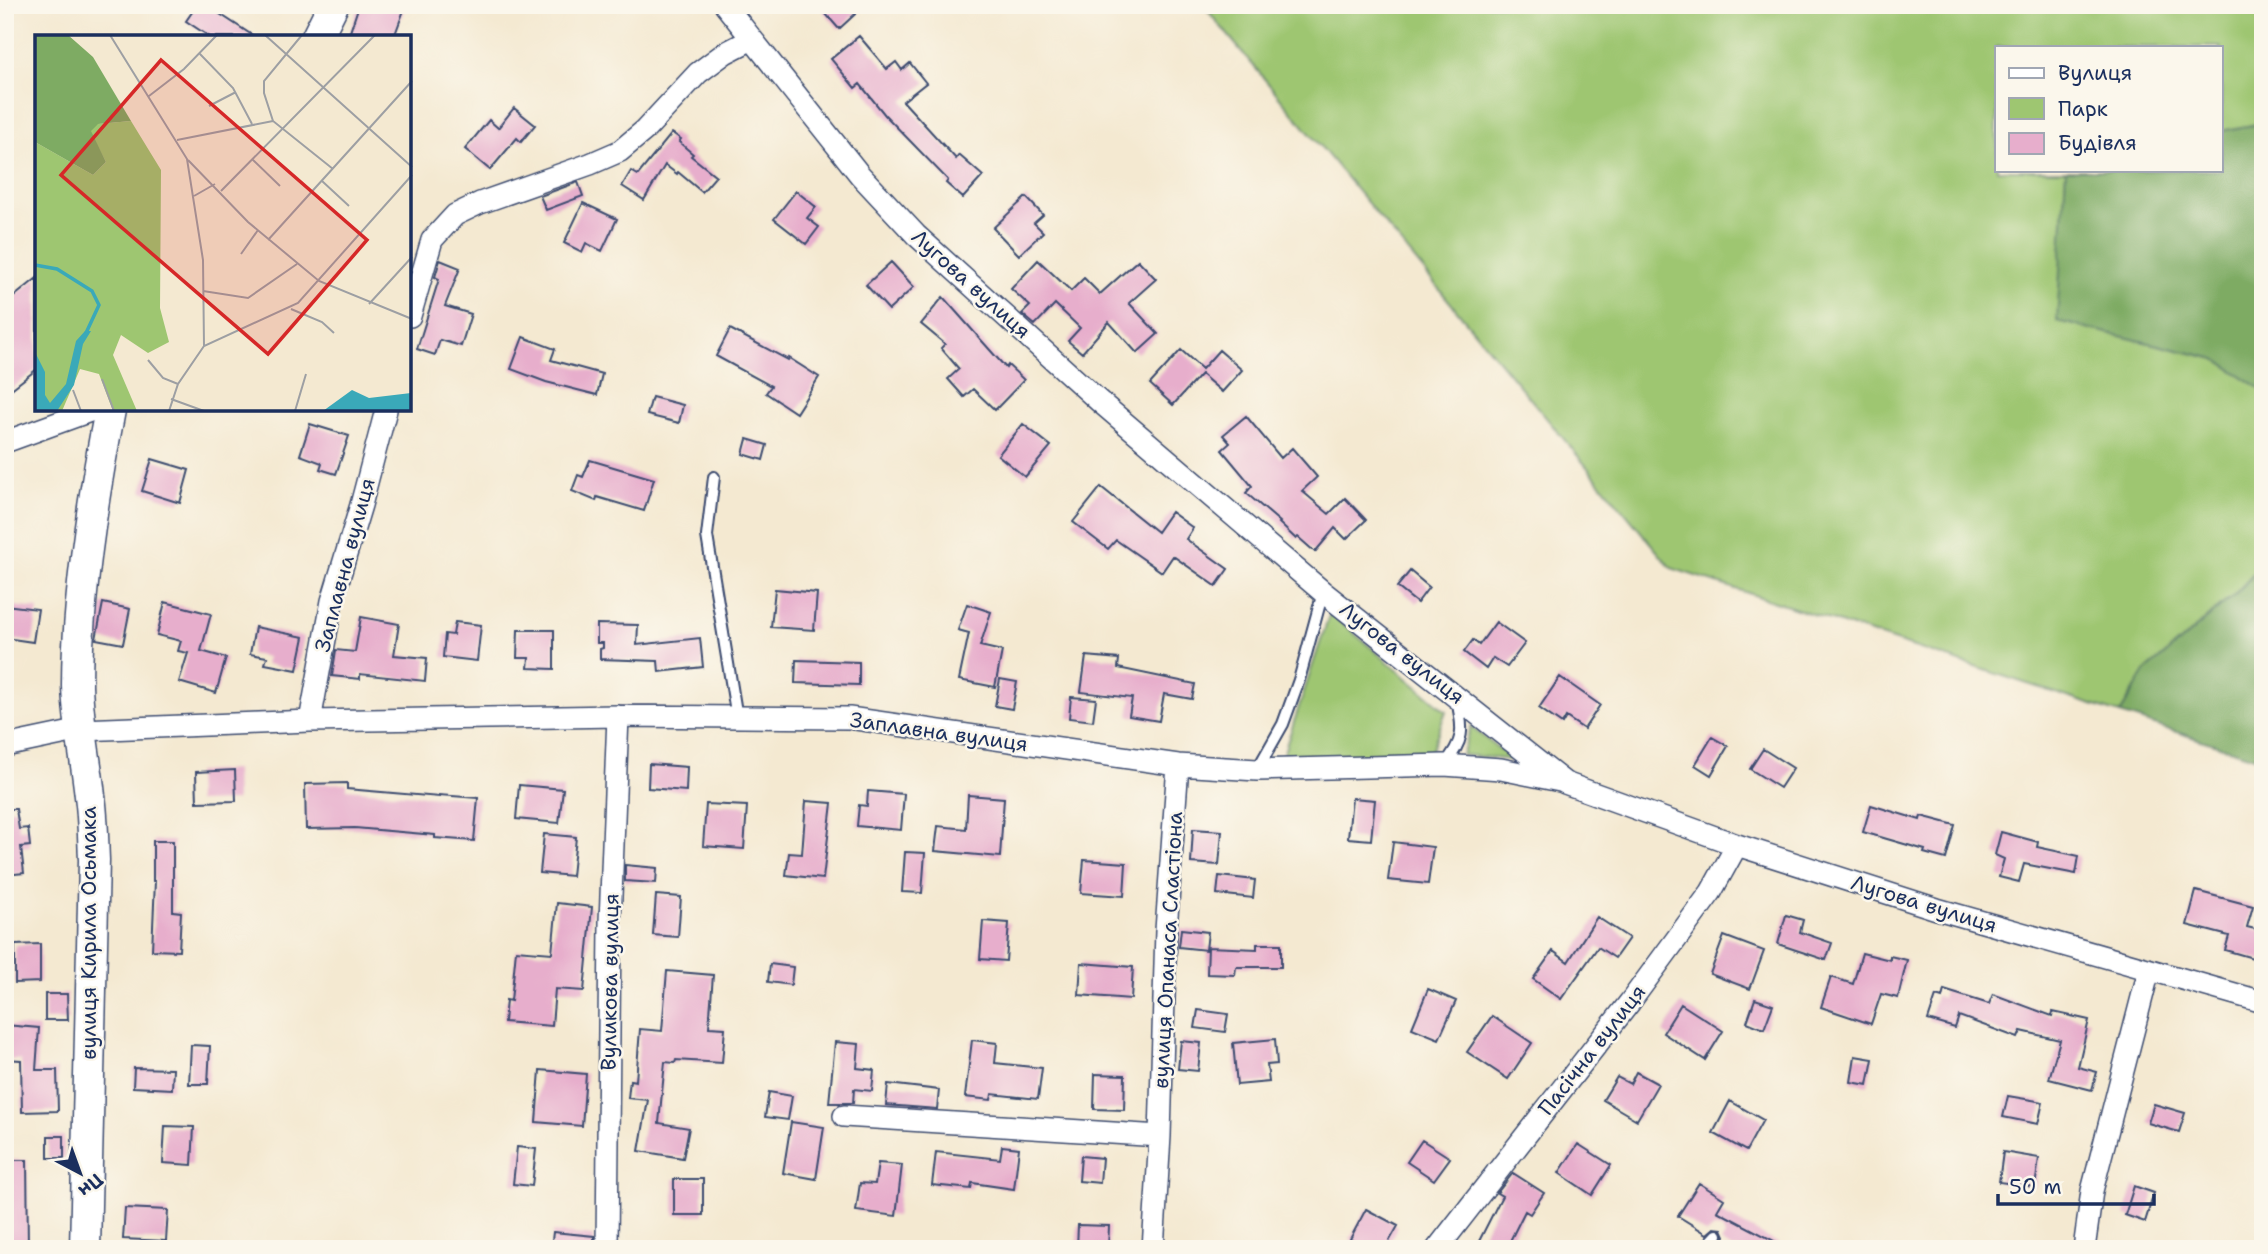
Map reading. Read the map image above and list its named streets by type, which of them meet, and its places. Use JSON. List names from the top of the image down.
{
  "streets": {
    "street": [
      "Лугова вулиця",
      "Заплавна вулиця",
      "вулиця Кирила Осьмака",
      "вулиця Опанаса Сластіона",
      "Вуликова вулиця",
      "Пасічна вулиця"
    ]
  },
  "crossings": [
    ["Лугова вулиця", "Заплавна вулиця"],
    ["Лугова вулиця", "Пасічна вулиця"],
    ["Заплавна вулиця", "вулиця Кирила Осьмака"],
    ["Заплавна вулиця", "вулиця Опанаса Сластіона"],
    ["Заплавна вулиця", "Вуликова вулиця"]
  ],
  "legend": ["Вулиця", "Парк", "Будівля"],
  "scale_bar": "50 m",
  "north": "bottom right"
}
